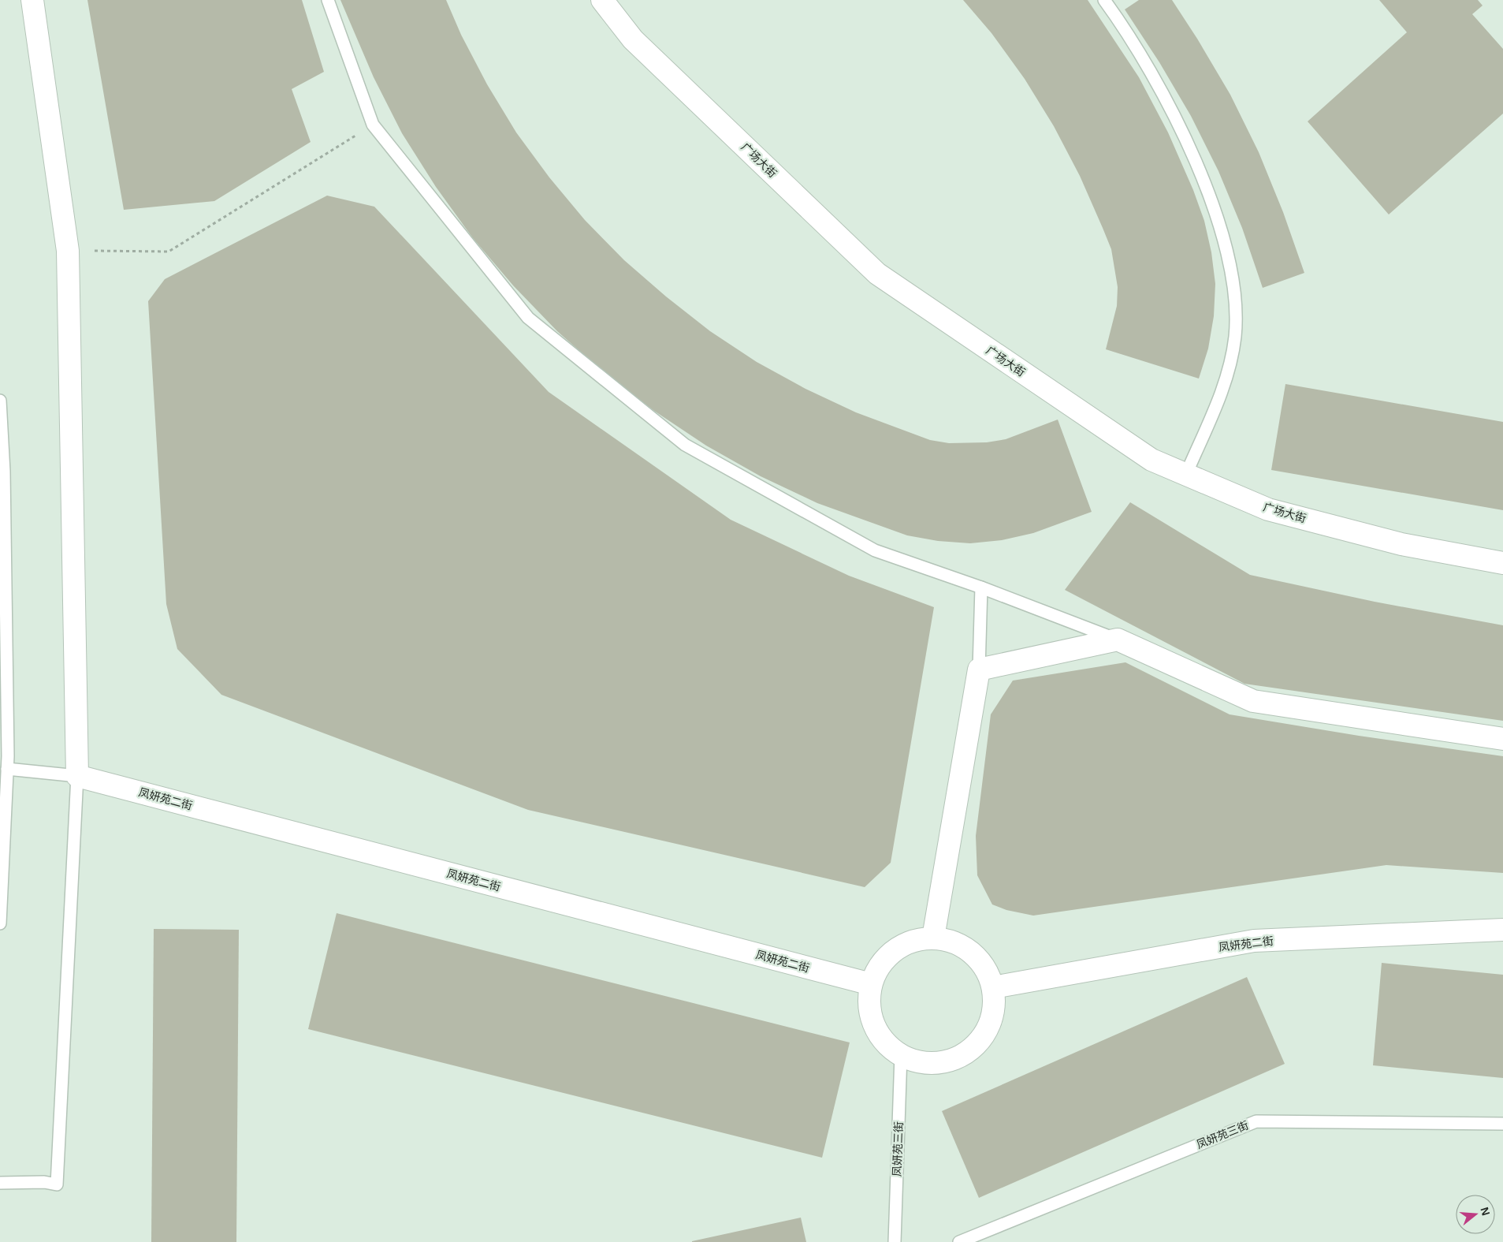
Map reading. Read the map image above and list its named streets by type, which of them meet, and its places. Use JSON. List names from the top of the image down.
{
  "streets": {
    "street": ["广场大街", "凤妍苑二街"],
    "lane": ["凤妍苑三街"]
  },
  "crossings": [
    ["凤妍苑二街", "凤妍苑三街"]
  ],
  "north": "right"
}
